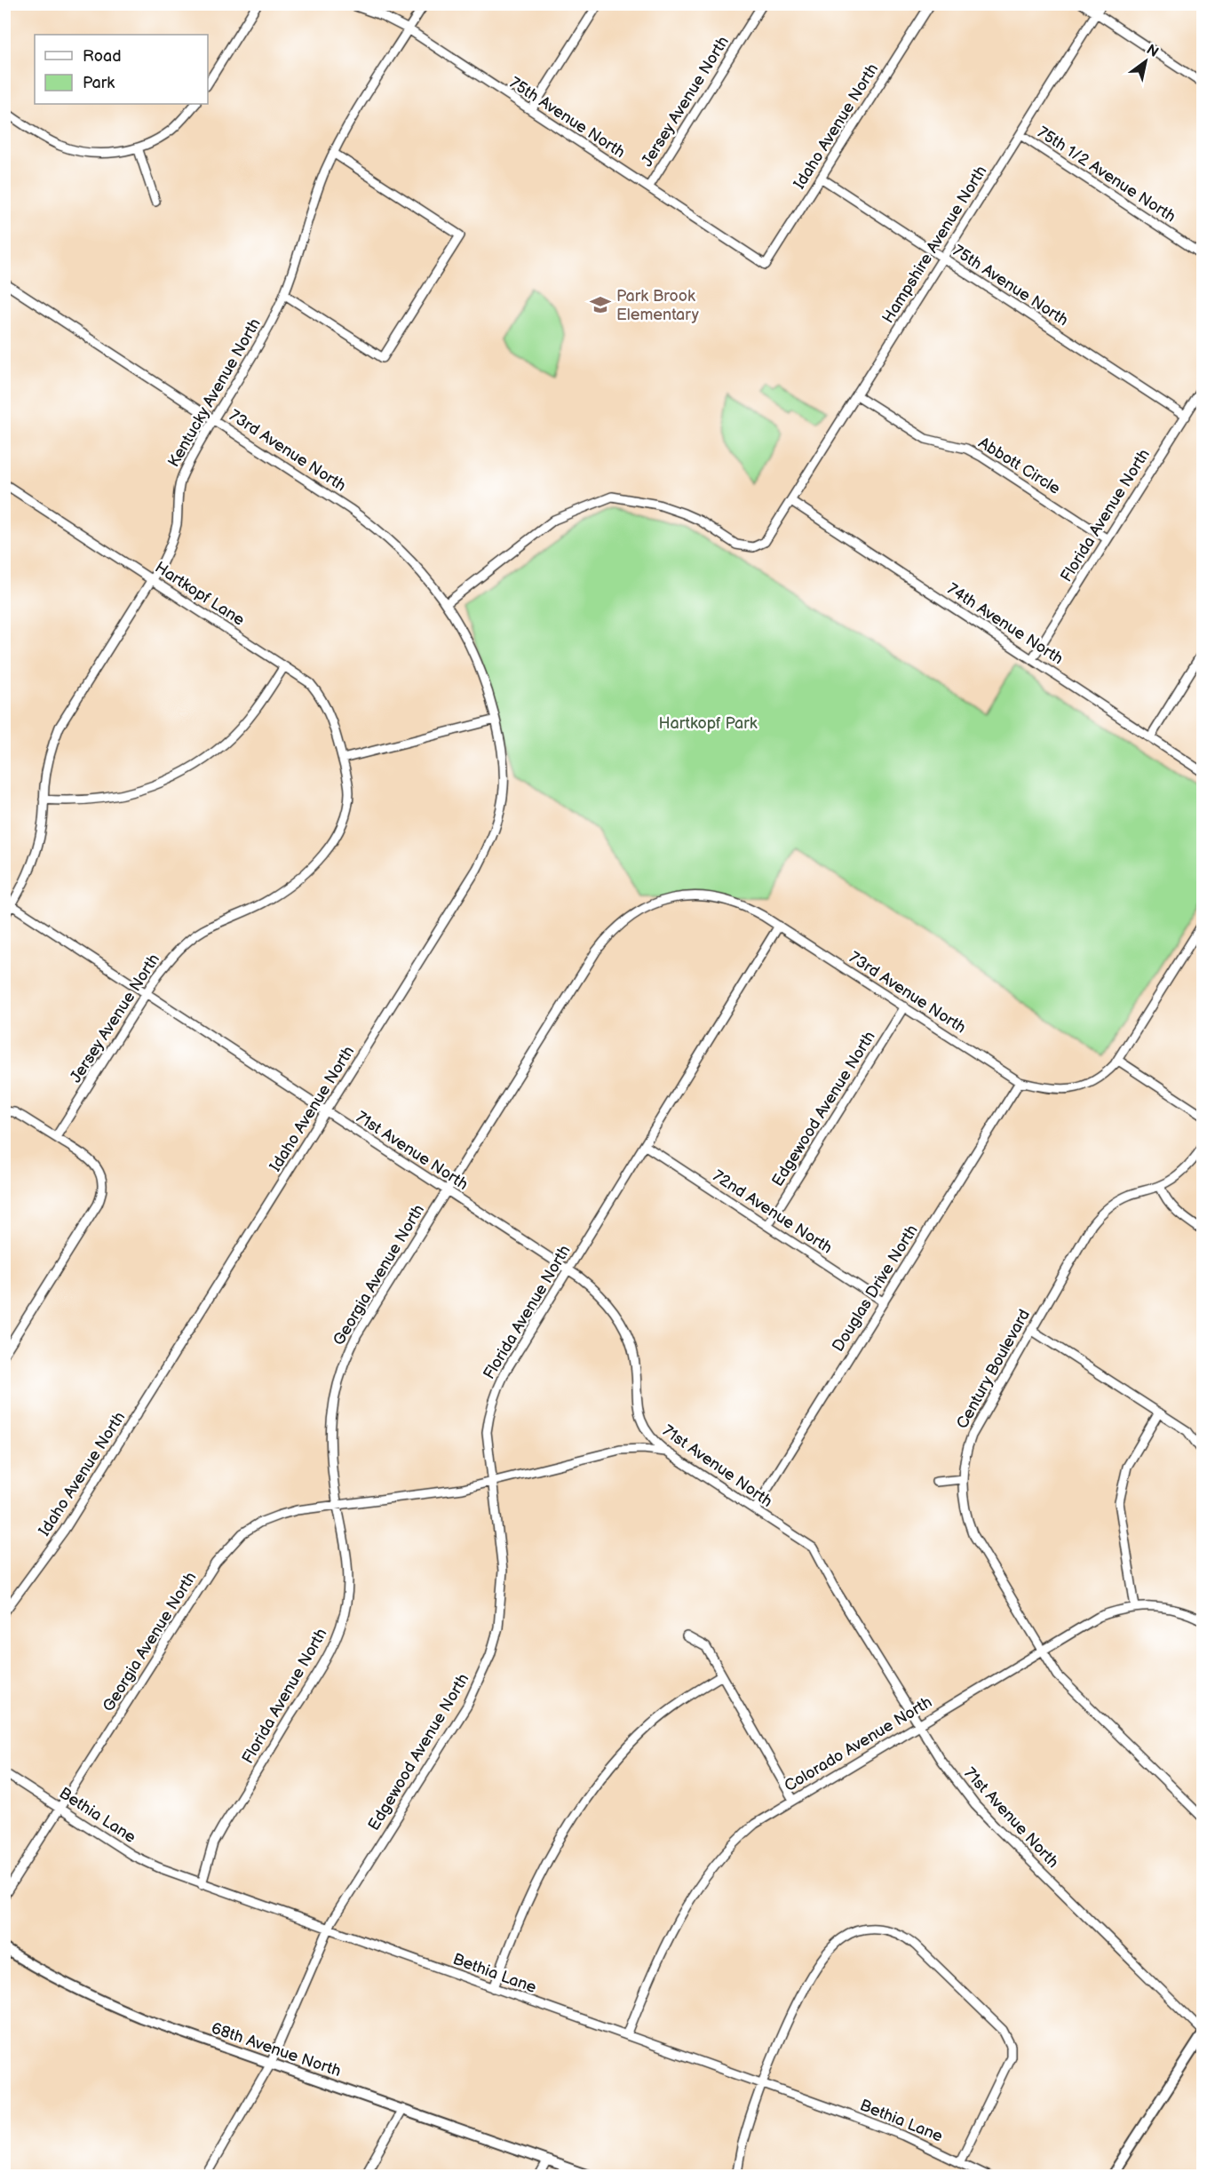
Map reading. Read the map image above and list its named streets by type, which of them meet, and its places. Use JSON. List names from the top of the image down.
{
  "streets": {
    "street": [
      "Jersey Avenue North",
      "75th Avenue North",
      "Idaho Avenue North",
      "75th 1/2 Avenue North",
      "Hampshire Avenue North",
      "Kentucky Avenue North",
      "73rd Avenue North",
      "Abbott Circle",
      "Florida Avenue North",
      "Hartkopf Lane",
      "74th Avenue North",
      "Edgewood Avenue North",
      "71st Avenue North",
      "72nd Avenue North",
      "Georgia Avenue North",
      "Douglas Drive North",
      "Century Boulevard",
      "Colorado Avenue North",
      "Bethia Lane",
      "68th Avenue North"
    ]
  },
  "crossings": [
    ["Jersey Avenue North", "75th Avenue North"],
    ["Jersey Avenue North", "Hartkopf Lane"],
    ["Jersey Avenue North", "71st Avenue North"],
    ["75th Avenue North", "Idaho Avenue North"],
    ["75th Avenue North", "Hampshire Avenue North"],
    ["75th Avenue North", "Kentucky Avenue North"],
    ["75th Avenue North", "Florida Avenue North"],
    ["Idaho Avenue North", "73rd Avenue North"],
    ["Idaho Avenue North", "71st Avenue North"],
    ["75th 1/2 Avenue North", "Hampshire Avenue North"],
    ["Hampshire Avenue North", "Abbott Circle"],
    ["Hampshire Avenue North", "74th Avenue North"],
    ["Kentucky Avenue North", "73rd Avenue North"],
    ["Kentucky Avenue North", "Hartkopf Lane"],
    ["Kentucky Avenue North", "71st Avenue North"],
    ["73rd Avenue North", "Florida Avenue North"],
    ["73rd Avenue North", "Edgewood Avenue North"],
    ["73rd Avenue North", "Georgia Avenue North"],
    ["73rd Avenue North", "Douglas Drive North"],
    ["Abbott Circle", "Florida Avenue North"],
    ["Florida Avenue North", "74th Avenue North"],
    ["Florida Avenue North", "Edgewood Avenue North"],
    ["Florida Avenue North", "71st Avenue North"],
    ["Florida Avenue North", "72nd Avenue North"],
    ["Florida Avenue North", "Georgia Avenue North"],
    ["Florida Avenue North", "Bethia Lane"],
    ["Edgewood Avenue North", "72nd Avenue North"],
    ["Edgewood Avenue North", "Bethia Lane"],
    ["Edgewood Avenue North", "68th Avenue North"],
    ["71st Avenue North", "Georgia Avenue North"],
    ["71st Avenue North", "Douglas Drive North"],
    ["71st Avenue North", "Colorado Avenue North"],
    ["72nd Avenue North", "Douglas Drive North"],
    ["Georgia Avenue North", "Bethia Lane"],
    ["Century Boulevard", "Colorado Avenue North"],
    ["Colorado Avenue North", "Bethia Lane"]
  ],
  "parks": ["Hartkopf Park"],
  "places": {
    "school or university": ["Park Brook Elementary"]
  },
  "legend": ["Road", "Park"],
  "north": "top right"
}
